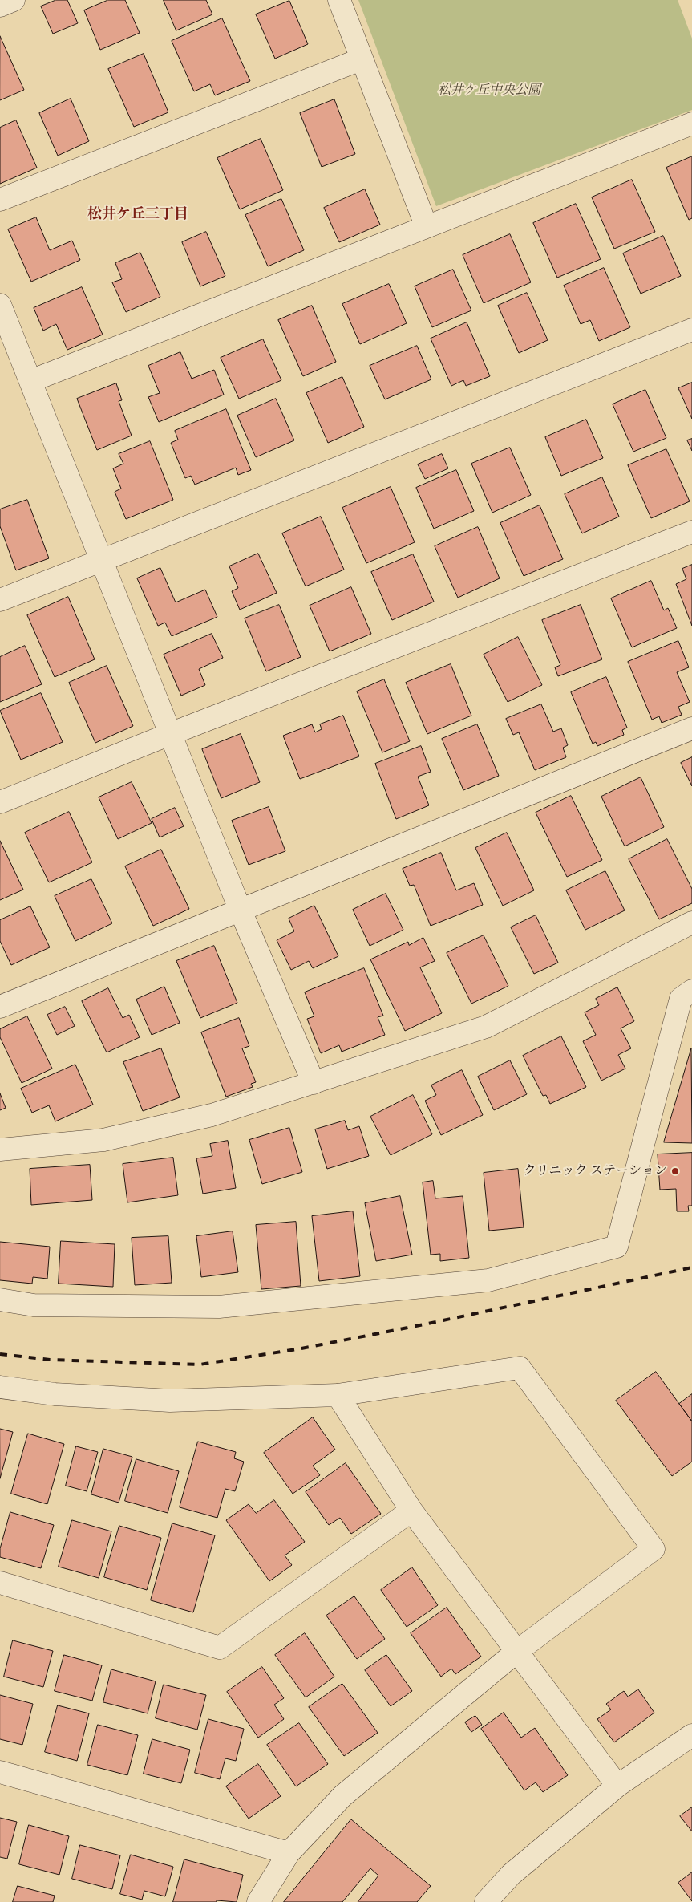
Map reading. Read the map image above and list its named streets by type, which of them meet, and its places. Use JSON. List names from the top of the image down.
{
  "districts": ["松井ケ丘三丁目"],
  "parks": ["松井ケ丘中央公園"],
  "places": ["クリニック ステーション"]
}
